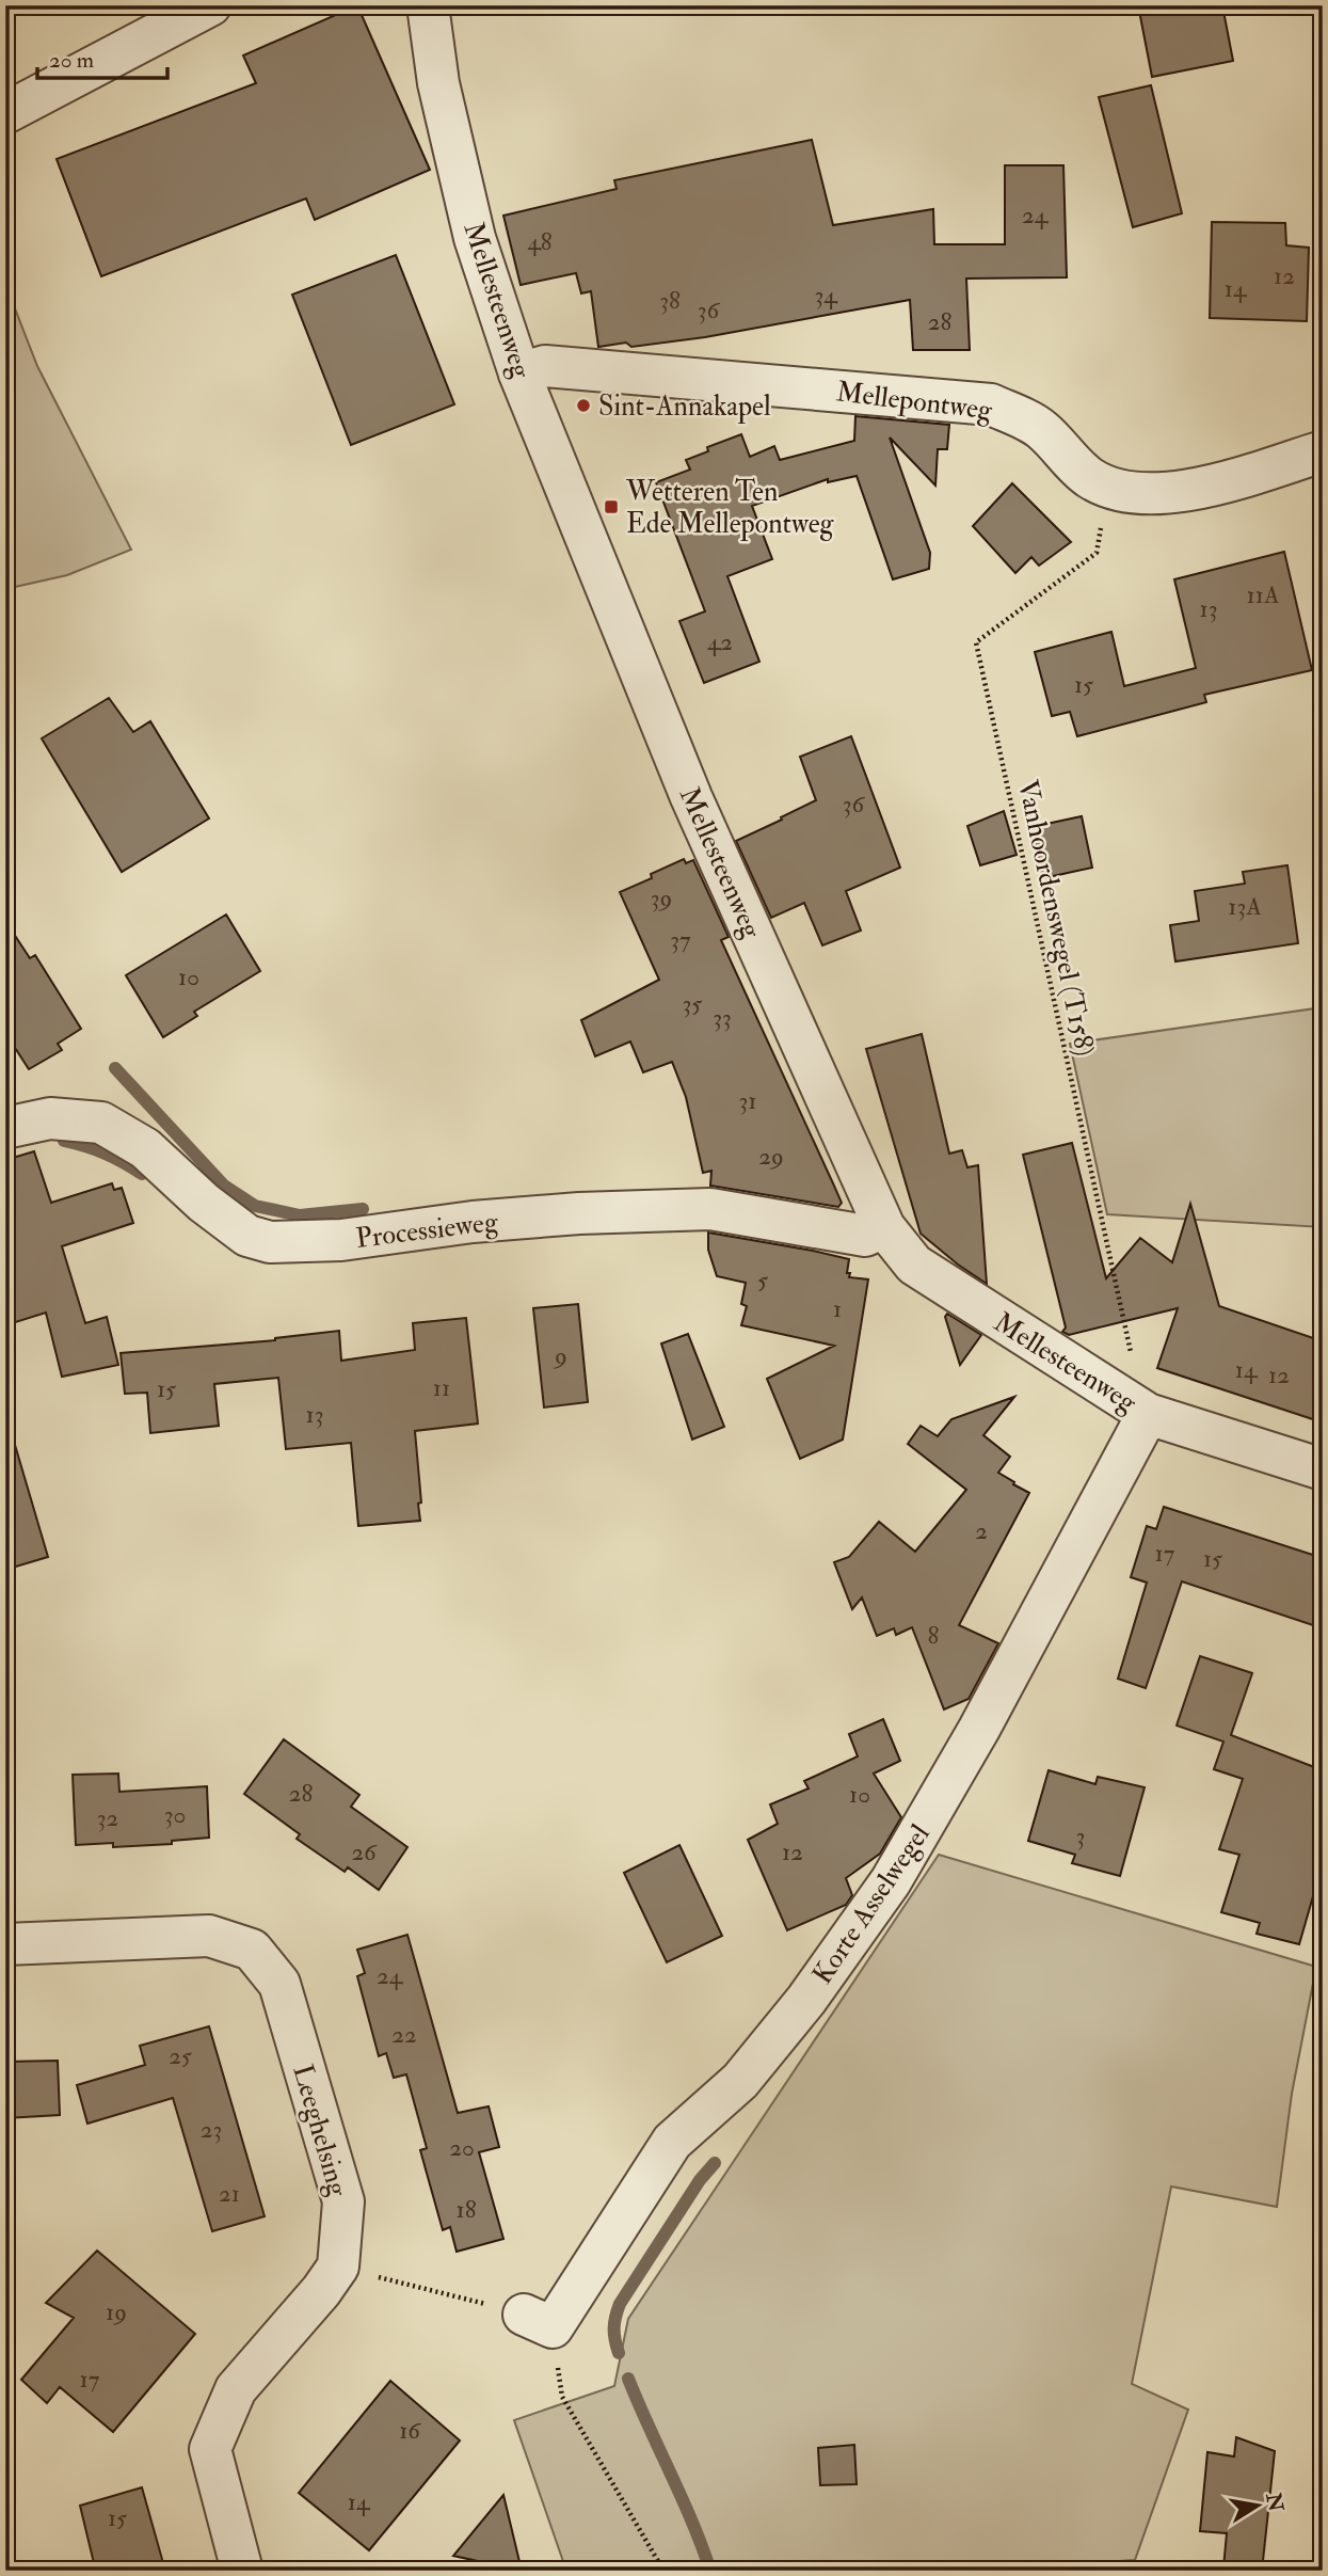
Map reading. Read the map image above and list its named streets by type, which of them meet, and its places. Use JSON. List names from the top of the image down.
{
  "streets": {
    "street": [
      "Mellesteenweg",
      "Mellepontweg",
      "Processieweg",
      "Korte Asselwegel",
      "Leeghelsing"
    ],
    "path": ["Vanhoordenswegel (T158)"]
  },
  "crossings": [
    ["Mellesteenweg", "Mellepontweg"],
    ["Mellesteenweg", "Vanhoordenswegel (T158)"],
    ["Mellesteenweg", "Processieweg"],
    ["Mellesteenweg", "Korte Asselwegel"],
    ["Mellepontweg", "Vanhoordenswegel (T158)"],
    ["Vanhoordenswegel (T158)", "Korte Asselwegel"]
  ],
  "places": {
    "other": ["Sint-Annakapel"],
    "transit": ["Wetteren Ten Ede Mellepontweg"]
  },
  "house_numbers": [
    "24",
    "48",
    "12",
    "14",
    "34",
    "38",
    "36",
    "28",
    "11A",
    "13",
    "42",
    "15",
    "36",
    "39",
    "13A",
    "37",
    "10",
    "35",
    "33",
    "31",
    "29",
    "5",
    "1",
    "9",
    "14",
    "12",
    "11",
    "15",
    "13",
    "2",
    "17",
    "15",
    "8",
    "28",
    "10",
    "30",
    "32",
    "3",
    "26",
    "12",
    "24",
    "22",
    "25",
    "23",
    "20",
    "21",
    "18",
    "19",
    "17",
    "16",
    "14",
    "15"
  ],
  "scale_bar": "20 m",
  "north": "right"
}
